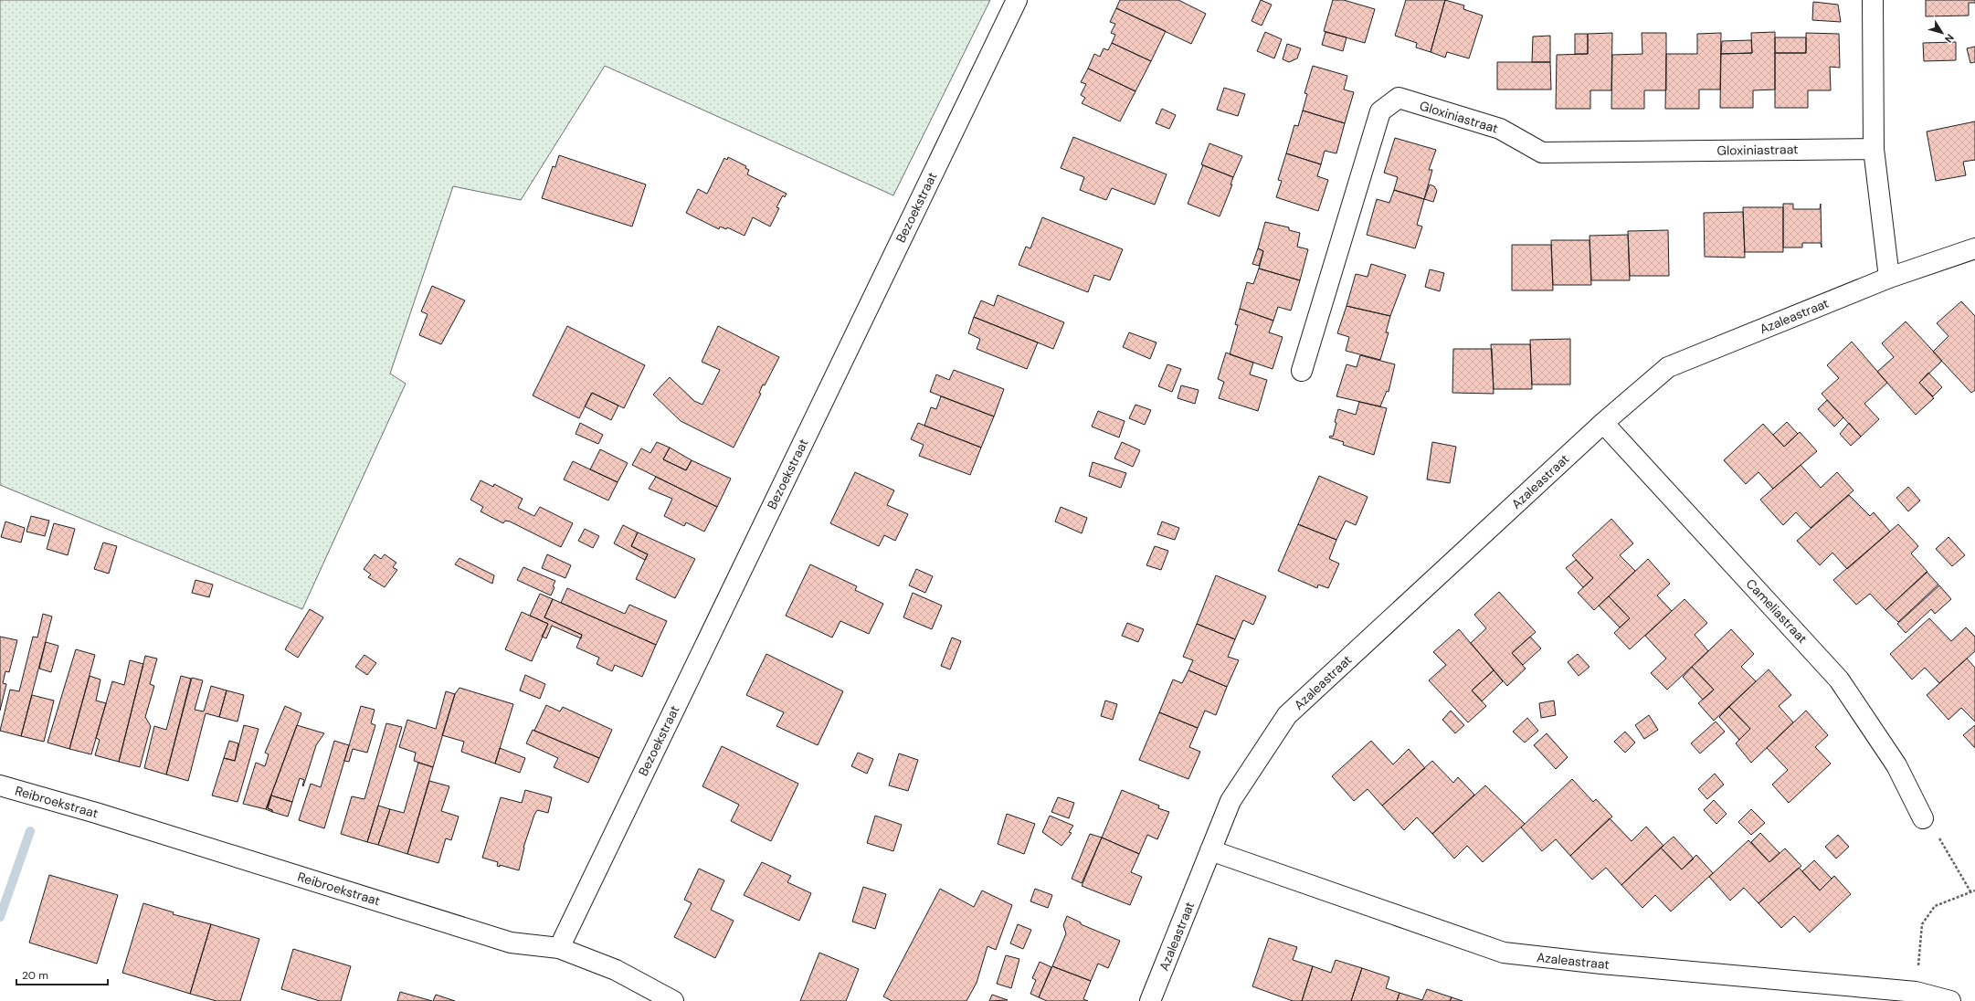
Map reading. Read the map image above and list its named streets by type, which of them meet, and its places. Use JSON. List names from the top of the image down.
{
  "streets": {
    "street": [
      "Gloxiniastraat",
      "Bezoekstraat",
      "Azaleastraat",
      "Cameliastraat",
      "Reibroekstraat"
    ]
  },
  "crossings": [
    ["Bezoekstraat", "Reibroekstraat"],
    ["Azaleastraat", "Cameliastraat"]
  ],
  "scale_bar": "20 m",
  "north": "bottom right"
}
